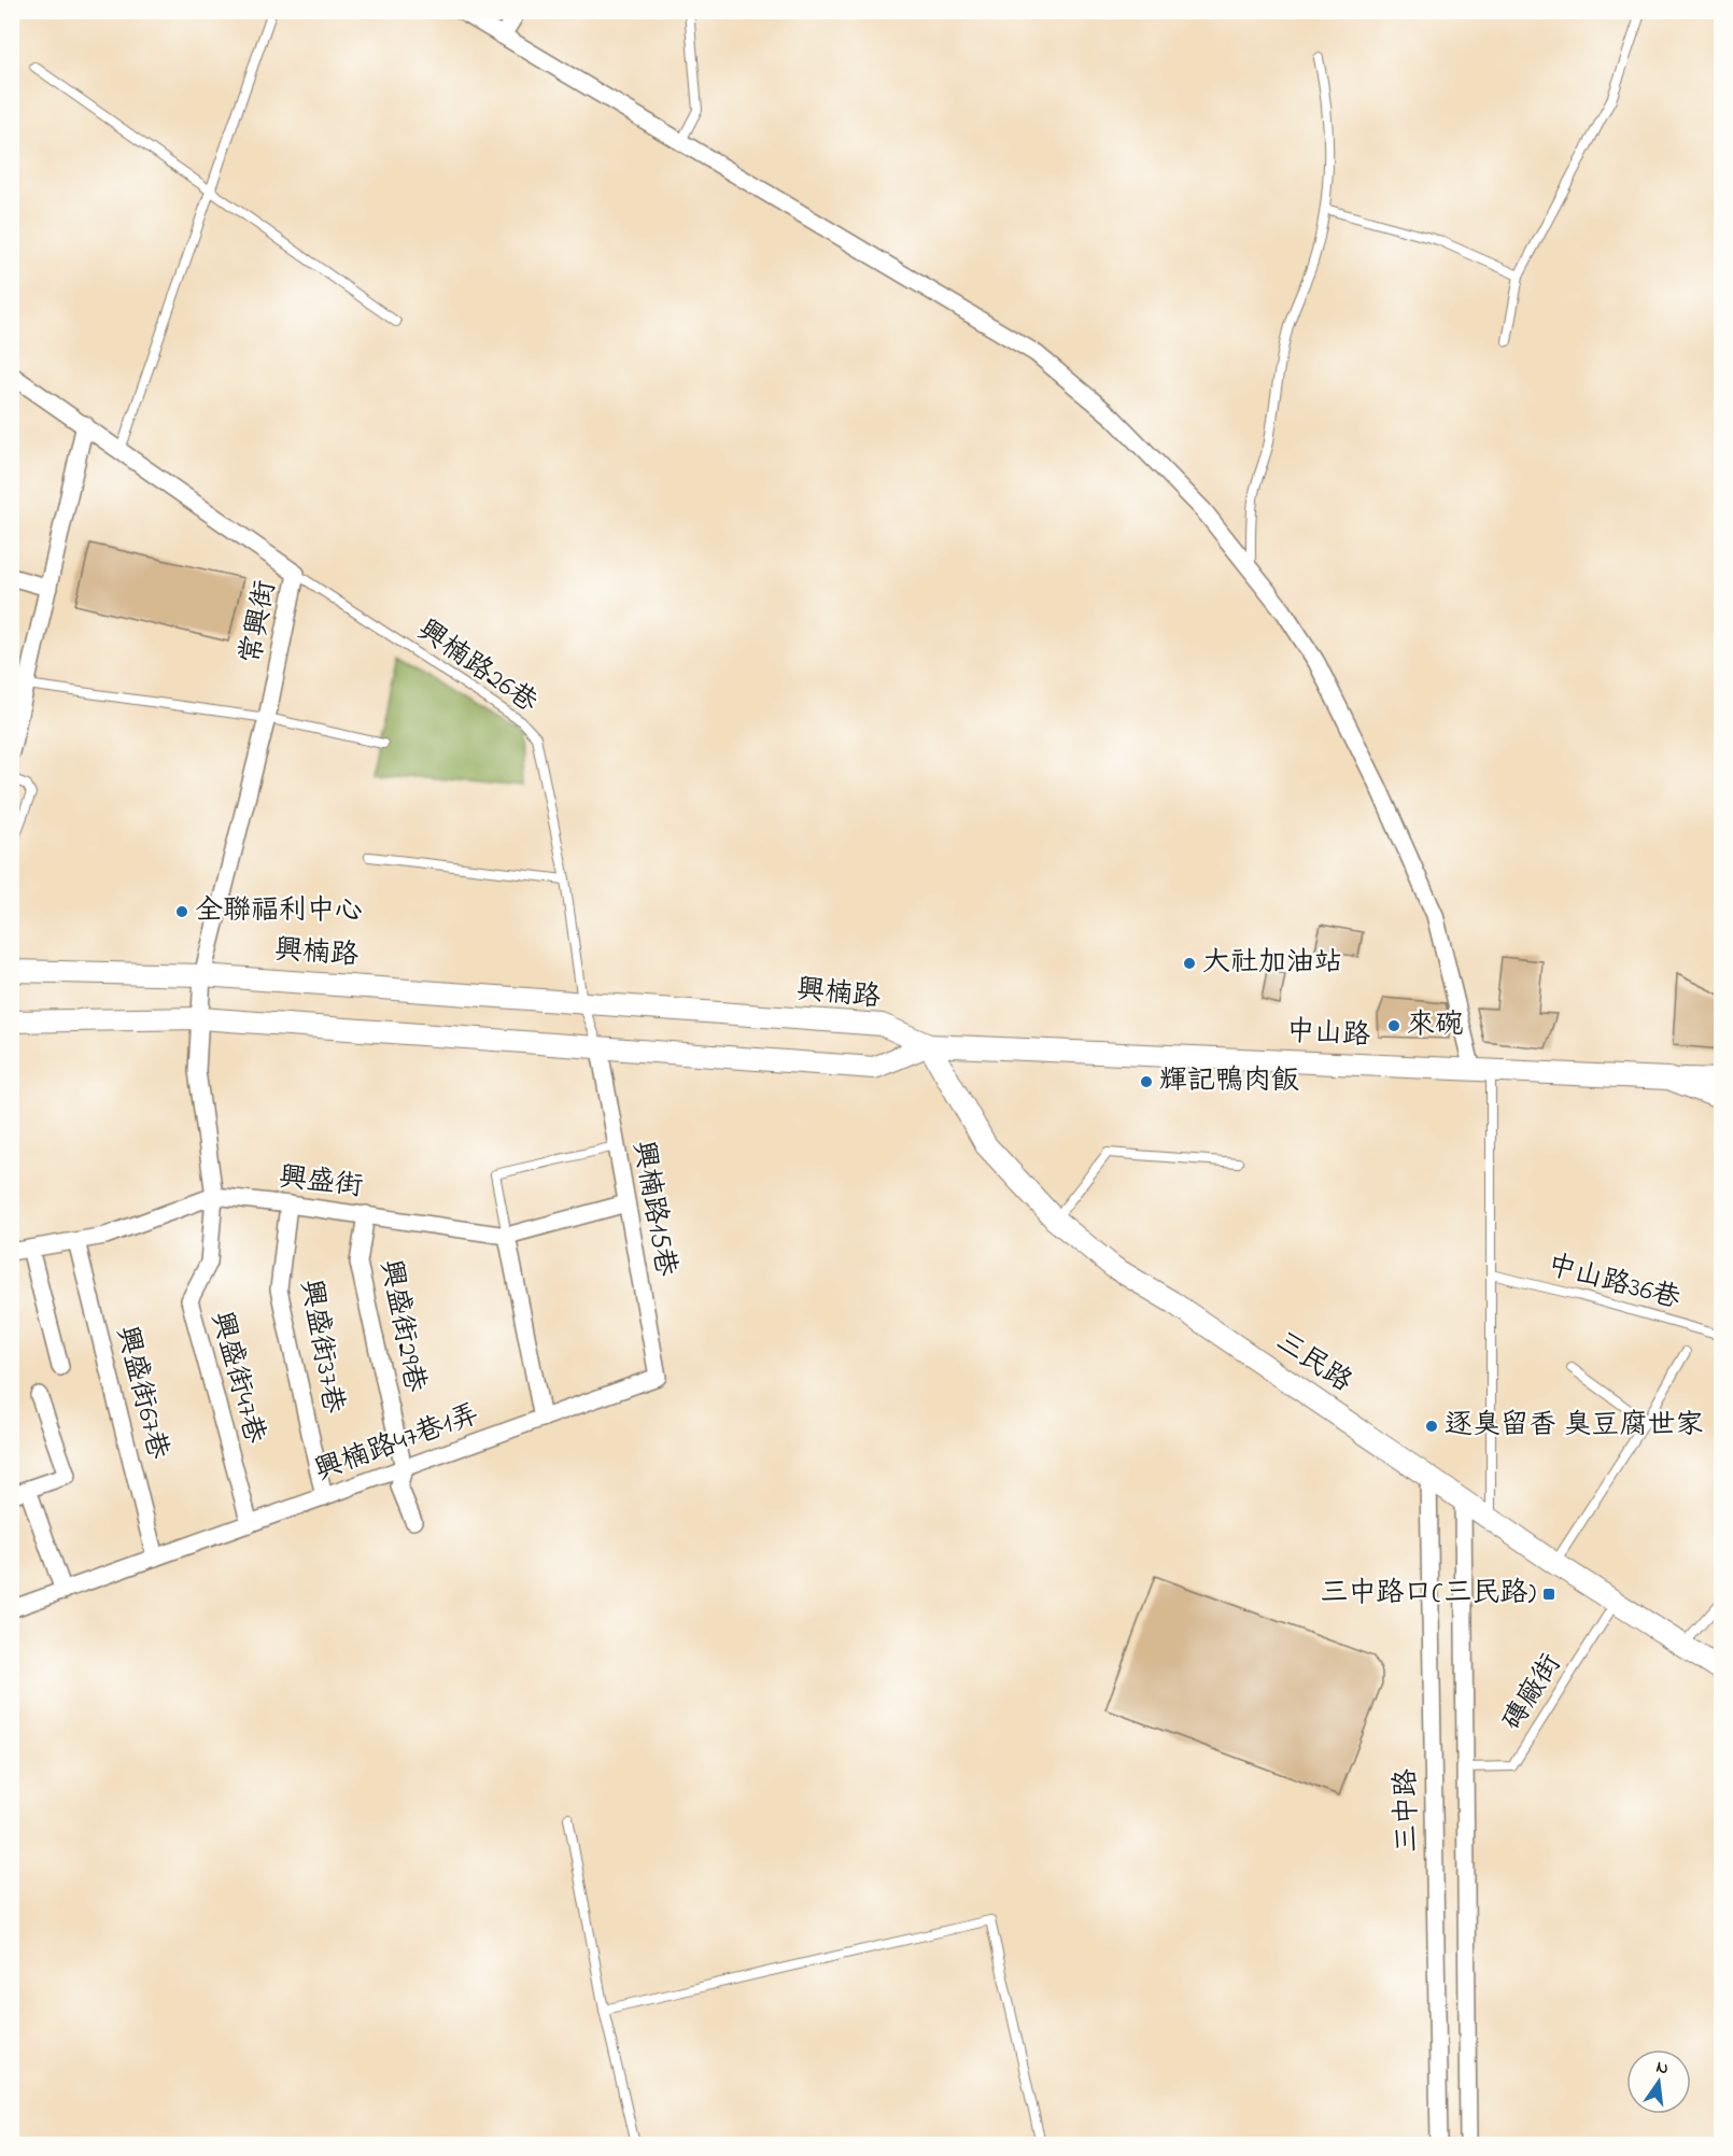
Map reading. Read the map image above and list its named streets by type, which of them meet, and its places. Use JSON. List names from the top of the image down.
{
  "streets": {
    "street": [
      "常興街",
      "興楠路",
      "中山路",
      "興盛街",
      "興楠路15巷",
      "興盛街29巷",
      "興盛街37巷",
      "三民路",
      "興盛街47巷",
      "興盛街67巷",
      "興楠路47巷1弄",
      "三中路"
    ],
    "lane": ["興楠路26巷", "中山路36巷", "磚廠街"]
  },
  "crossings": [
    ["常興街", "興楠路26巷"],
    ["常興街", "興楠路"],
    ["常興街", "興盛街47巷"],
    ["興楠路26巷", "興楠路"],
    ["興楠路26巷", "興楠路15巷"],
    ["興楠路", "中山路"],
    ["興楠路", "三民路"],
    ["中山路", "三民路"],
    ["興盛街", "興楠路15巷"],
    ["興盛街", "興盛街29巷"],
    ["興盛街", "興盛街37巷"],
    ["興盛街", "興盛街47巷"],
    ["興盛街", "興盛街67巷"],
    ["興楠路15巷", "興楠路47巷1弄"],
    ["興盛街29巷", "興楠路47巷1弄"],
    ["興盛街37巷", "興楠路47巷1弄"],
    ["三民路", "磚廠街"],
    ["三民路", "三中路"],
    ["興盛街47巷", "興楠路47巷1弄"],
    ["興盛街67巷", "興楠路47巷1弄"]
  ],
  "places": {
    "other": [
      "全聯福利中心",
      "大社加油站",
      "來碗",
      "輝記鴨肉飯",
      "逐臭留香 臭豆腐世家"
    ],
    "transit": ["三中路口(三民路)"]
  },
  "north": "top"
}
